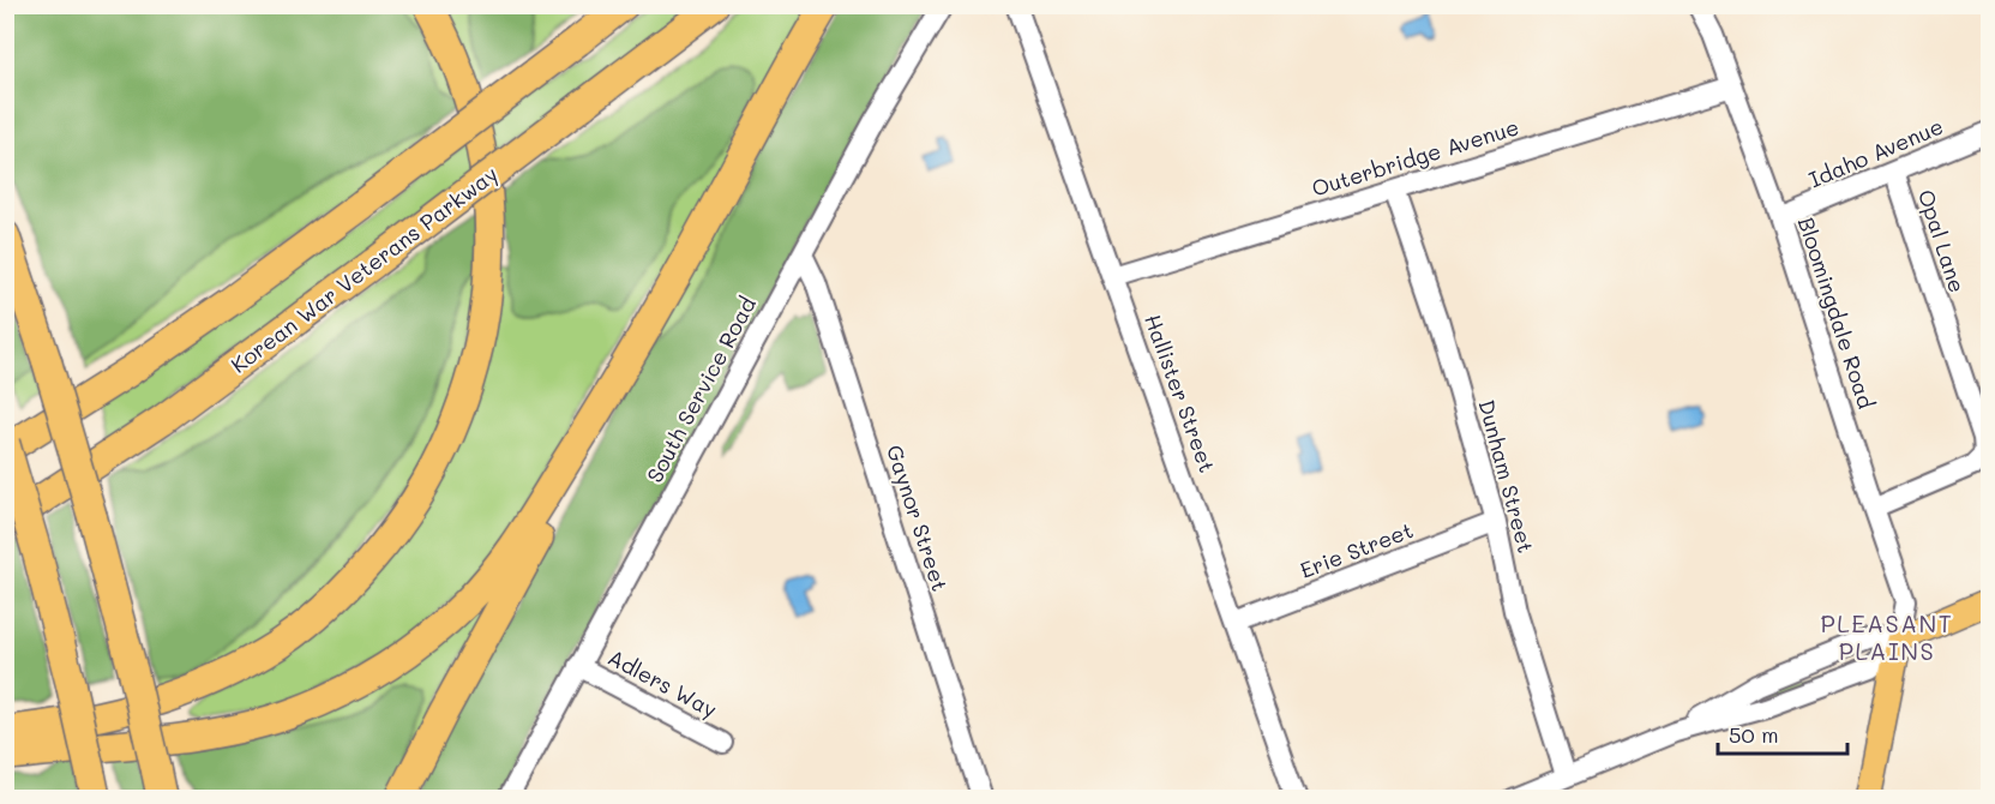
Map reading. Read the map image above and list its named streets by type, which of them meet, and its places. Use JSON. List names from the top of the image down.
{
  "streets": {
    "highway": ["Korean War Veterans Parkway"],
    "street": [
      "Idaho Avenue",
      "Outerbridge Avenue",
      "Opal Lane",
      "Bloomingdale Road",
      "South Service Road",
      "Hallister Street",
      "Dunham Street",
      "Gaynor Street",
      "Erie Street",
      "Adlers Way"
    ]
  },
  "crossings": [
    ["Idaho Avenue", "Opal Lane"],
    ["Idaho Avenue", "Bloomingdale Road"],
    ["Outerbridge Avenue", "Bloomingdale Road"],
    ["Outerbridge Avenue", "Hallister Street"],
    ["Outerbridge Avenue", "Dunham Street"],
    ["Opal Lane", "Bloomingdale Road"],
    ["South Service Road", "Gaynor Street"],
    ["South Service Road", "Adlers Way"],
    ["Hallister Street", "Erie Street"],
    ["Dunham Street", "Erie Street"]
  ],
  "districts": ["PLEASANT PLAINS"],
  "scale_bar": "50 m"
}
